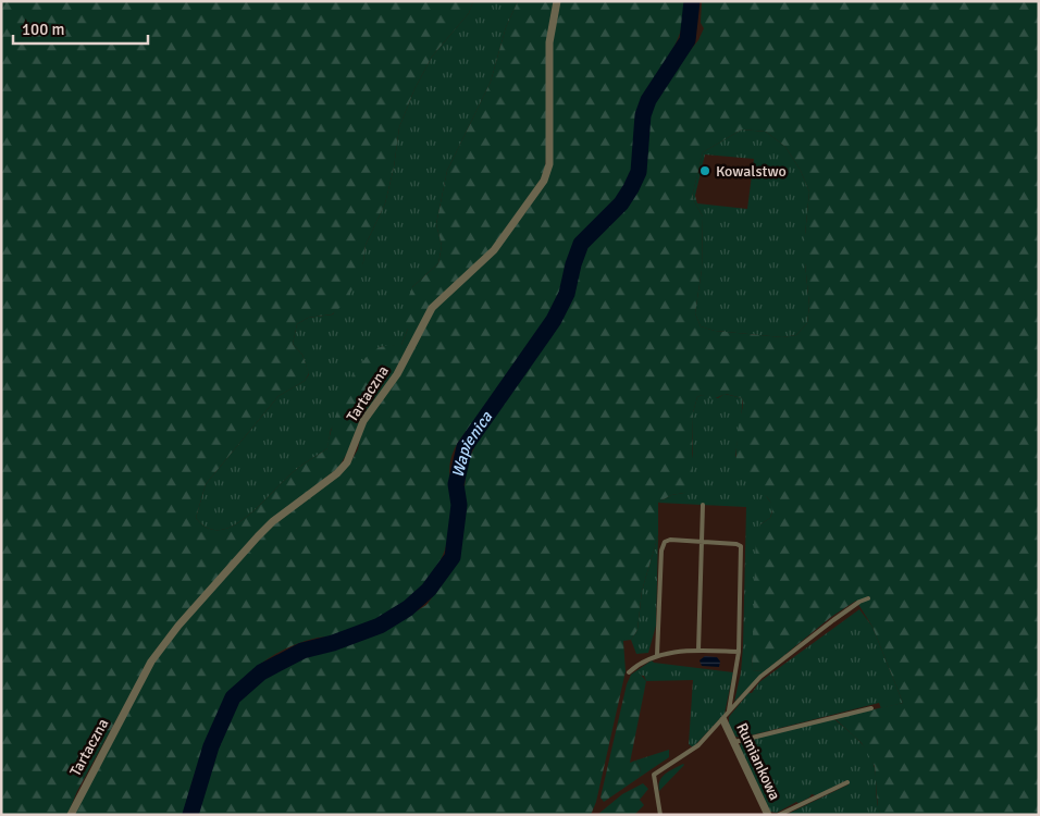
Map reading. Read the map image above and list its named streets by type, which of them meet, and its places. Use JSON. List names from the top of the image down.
{
  "streets": {
    "street": ["Tartaczna", "Rumiankowa"]
  },
  "water": ["Wapienica"],
  "places": ["Kowalstwo"],
  "scale_bar": "100 m"
}
